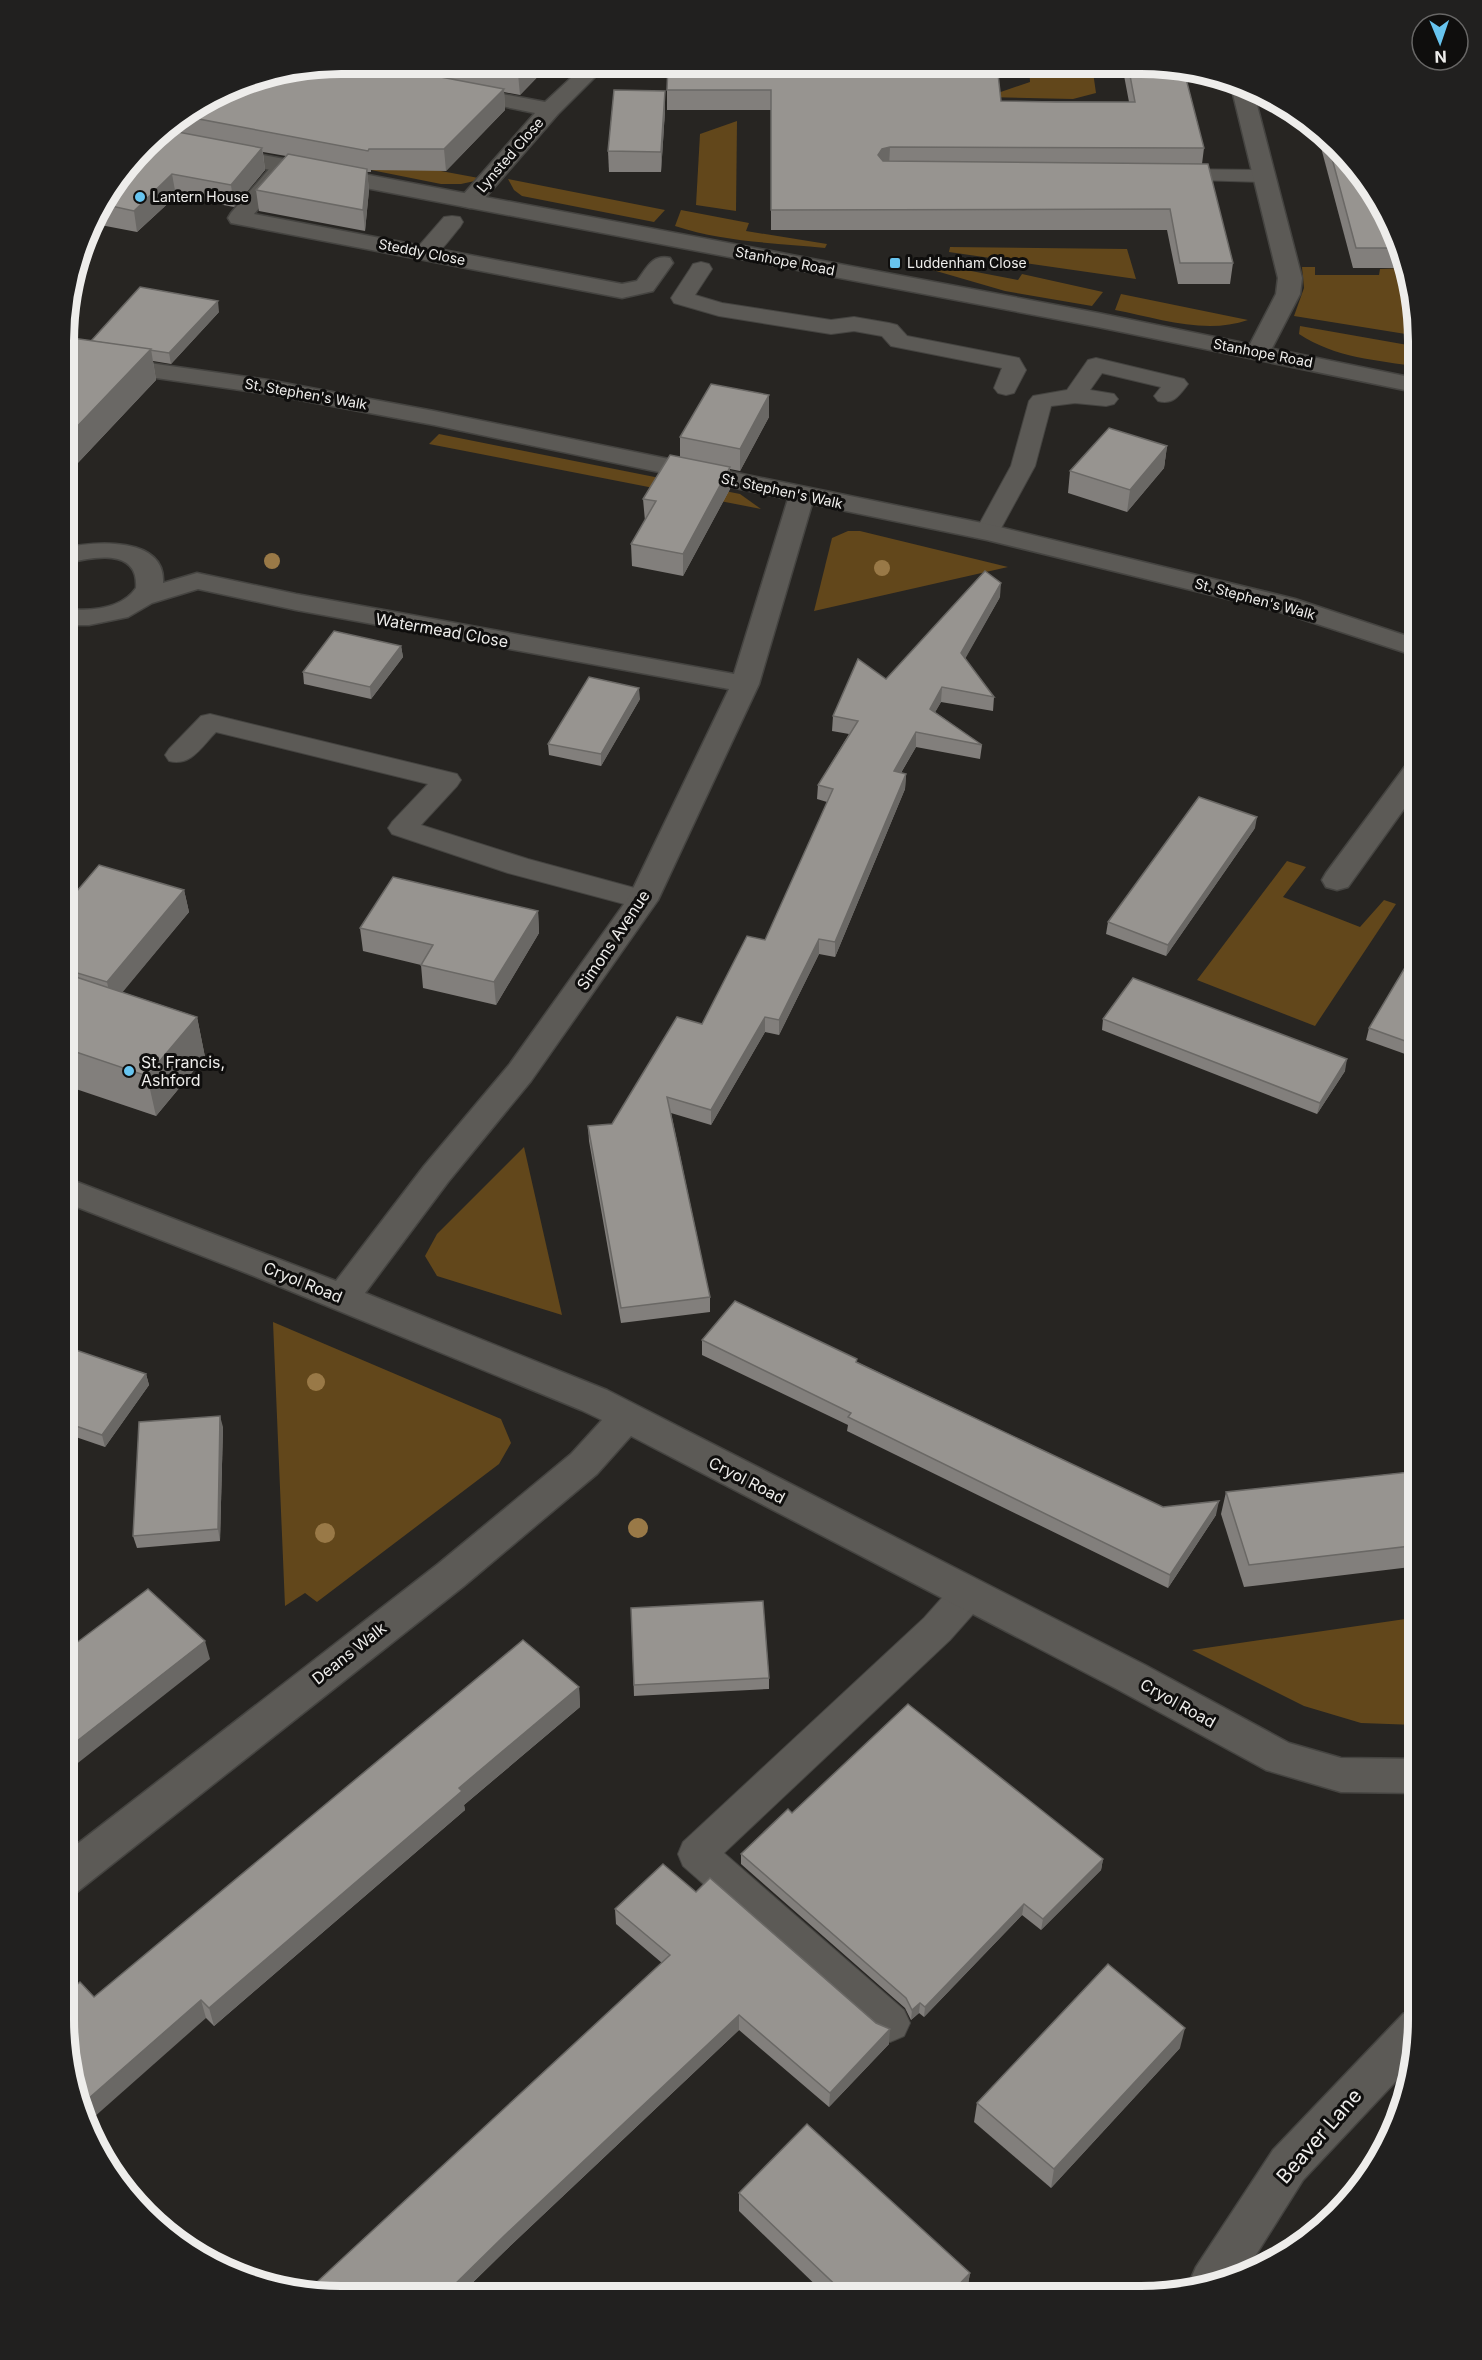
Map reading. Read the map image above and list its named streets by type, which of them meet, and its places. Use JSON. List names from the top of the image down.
{
  "streets": {
    "street": [
      "Lynsted Close",
      "Steddy Close",
      "Stanhope Road",
      "St. Stephen's Walk",
      "Watermead Close",
      "Simons Avenue",
      "Cryol Road",
      "Deans Walk",
      "Beaver Lane"
    ]
  },
  "crossings": [
    ["Lynsted Close", "Stanhope Road"],
    ["Steddy Close", "Stanhope Road"],
    ["St. Stephen's Walk", "Simons Avenue"],
    ["Watermead Close", "Simons Avenue"],
    ["Simons Avenue", "Cryol Road"],
    ["Cryol Road", "Deans Walk"]
  ],
  "places": {
    "other": ["Lantern House", "St. Francis, Ashford"],
    "transit": ["Luddenham Close"]
  },
  "north": "bottom"
}
